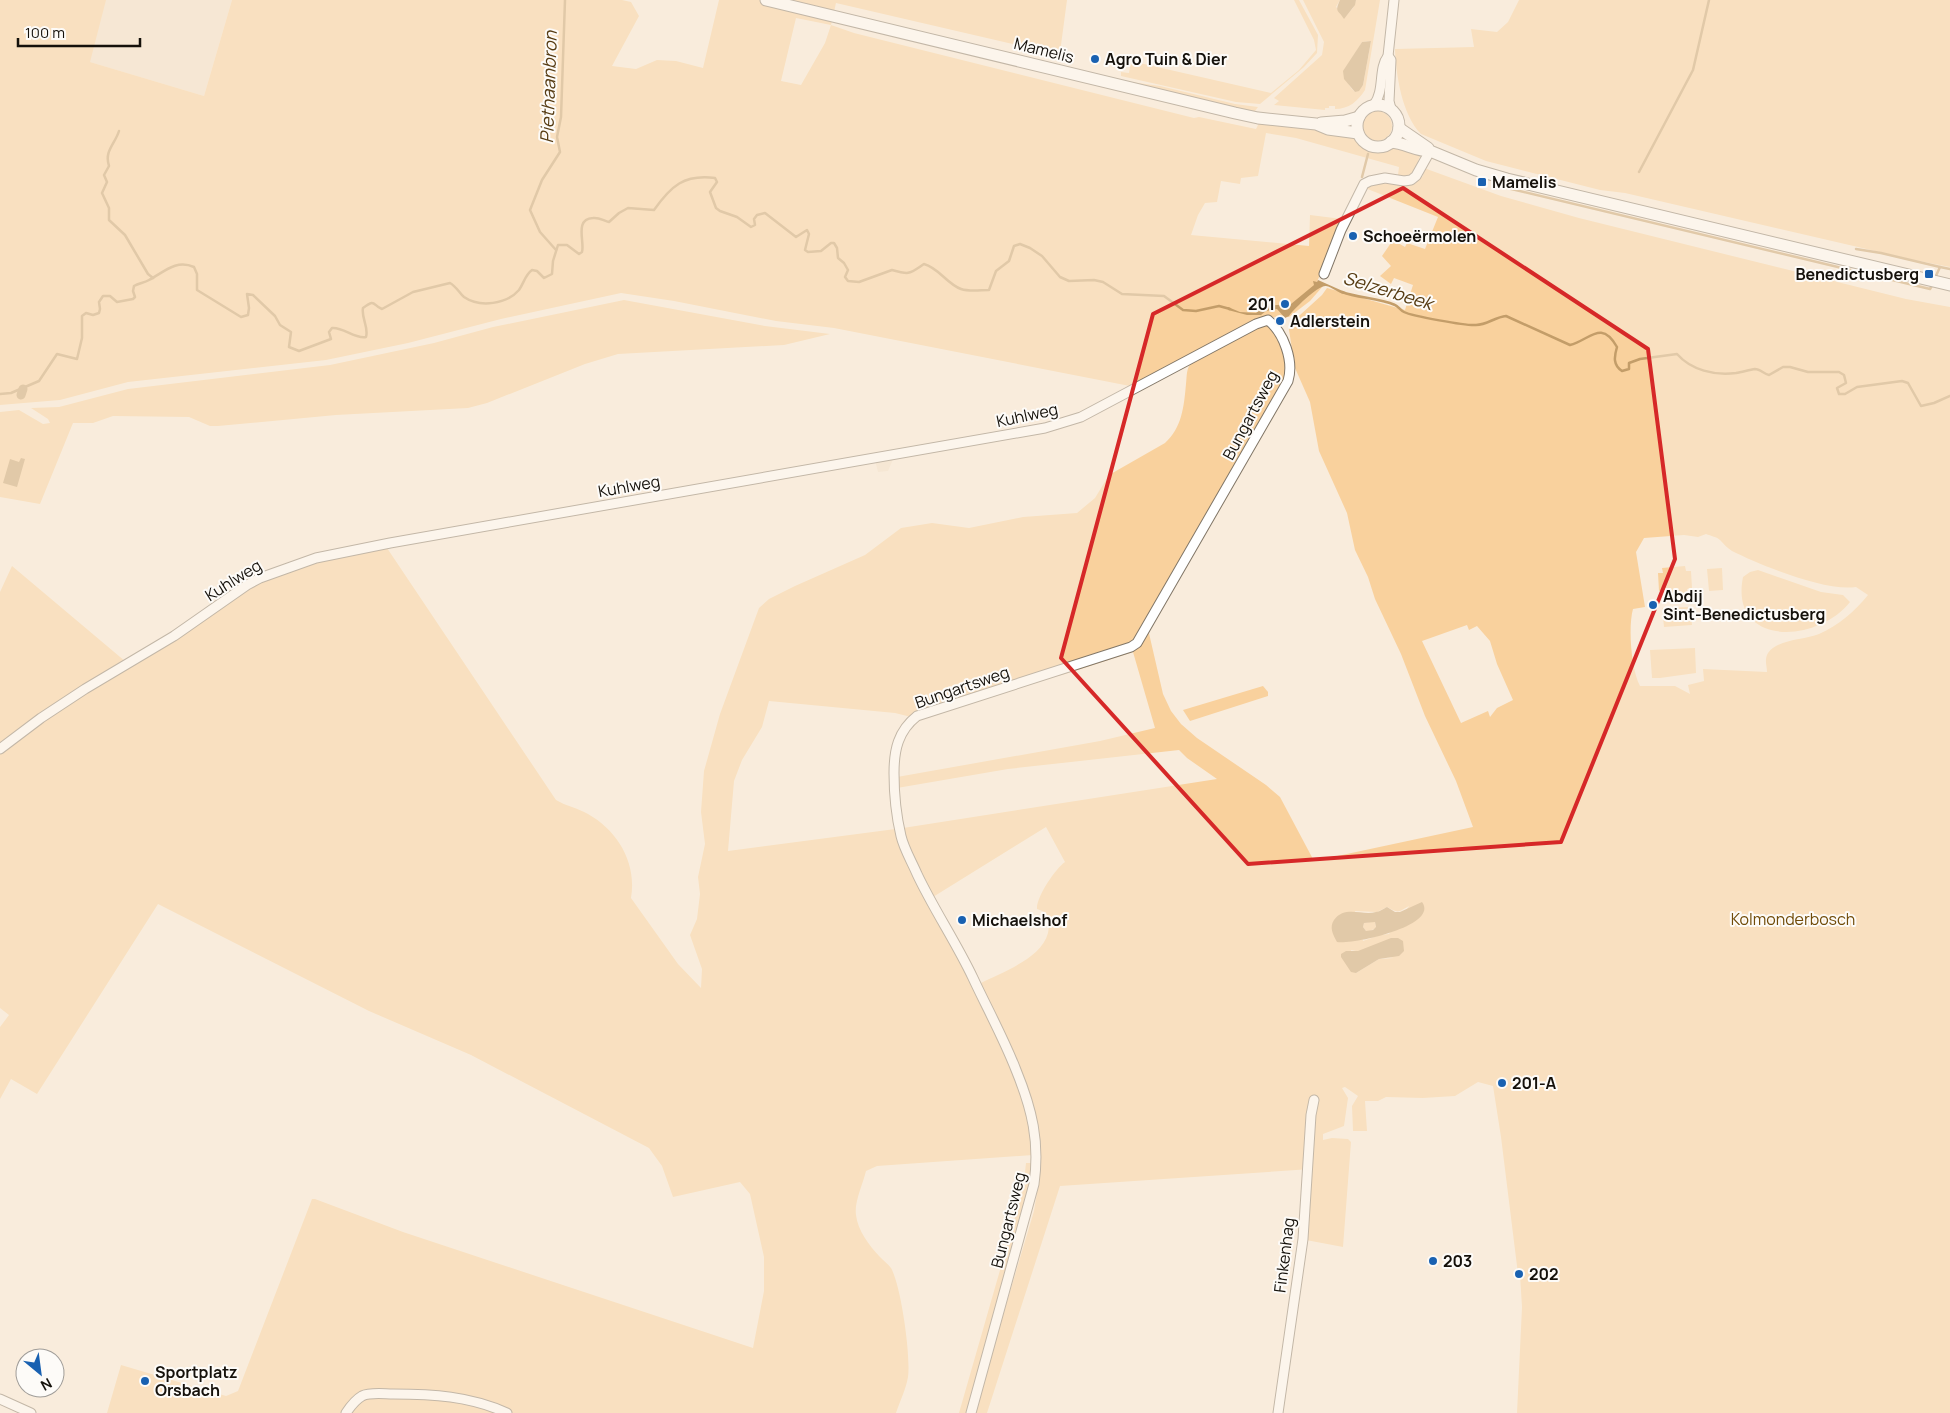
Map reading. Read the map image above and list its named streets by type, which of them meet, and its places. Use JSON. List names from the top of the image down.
{
  "streets": {
    "main road": ["Mamelis"],
    "street": ["Kuhlweg", "Bungartsweg", "Finkenhag"]
  },
  "crossings": [
    ["Kuhlweg", "Bungartsweg"]
  ],
  "water": ["Piethaanbron", "Selzerbeek"],
  "parks": ["Kolmonderbosch"],
  "places": {
    "other": [
      "Agro Tuin & Dier",
      "Schoeërmolen",
      "201",
      "Adlerstein",
      "Abdij Sint-Benedictusberg",
      "Michaelshof",
      "201-A",
      "203",
      "202",
      "Sportplatz Orsbach"
    ],
    "transit": ["Mamelis", "Benedictusberg"]
  },
  "scale_bar": "100 m",
  "north": "bottom right"
}
